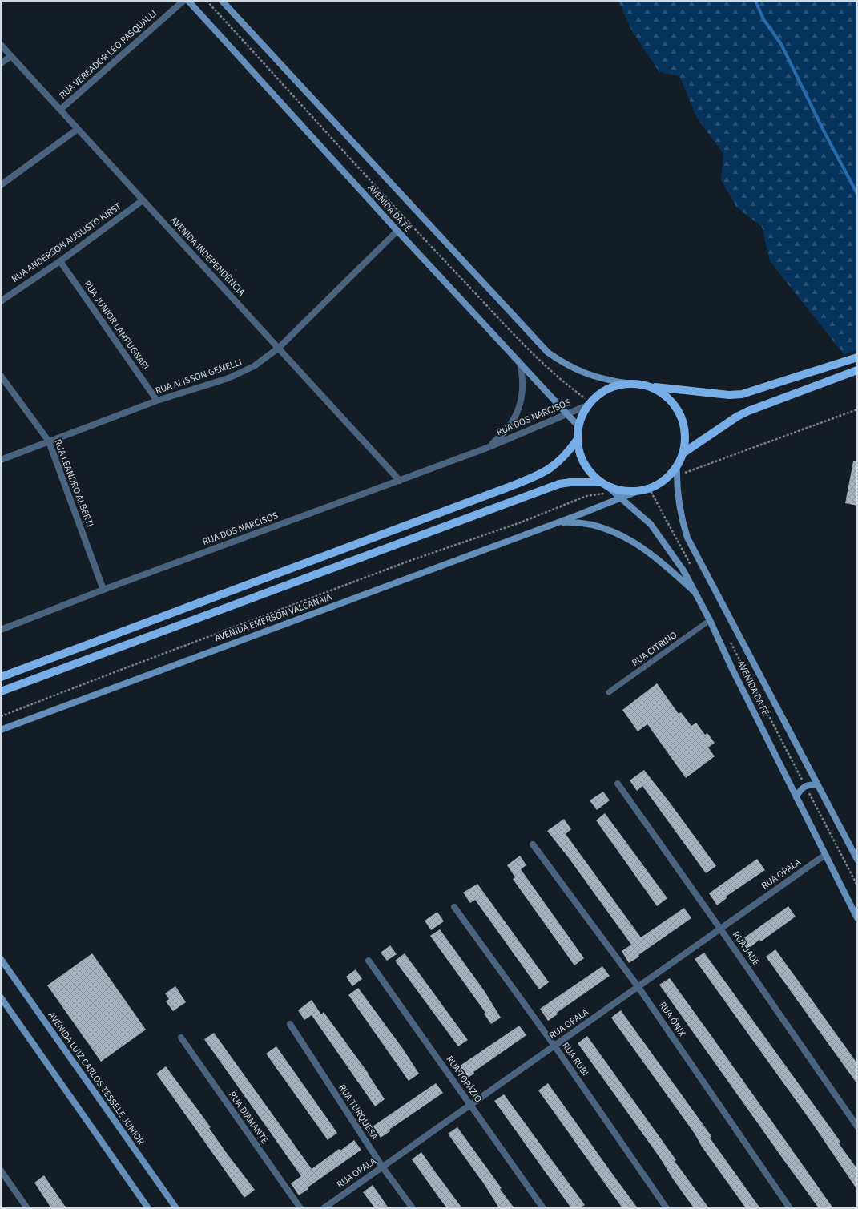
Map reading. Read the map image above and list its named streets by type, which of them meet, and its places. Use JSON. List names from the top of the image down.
{
  "streets": {
    "main road": ["AVENIDA DA FÉ", "AVENIDA EMERSON VALCANAIA", "AVENIDA LUIZ CARLOS TESSELE JÚNIOR"],
    "street": [
      "RUA VEREADOR LEO PASQUALLI",
      "RUA ANDERSON AUGUSTO KIRST",
      "AVENIDA INDEPENDÊNCIA",
      "RUA JUNIOR LAMPUGNARI",
      "RUA ALISSON GEMELLI",
      "RUA DOS NARCISOS",
      "RUA LEANDRO ALBERTI",
      "RUA OPALA",
      "RUA JADE",
      "RUA ÓNIX",
      "RUA RUBI",
      "RUA TOPÁZIO",
      "RUA TURQUESA",
      "RUA DIAMANTE"
    ],
    "lane": ["RUA CITRINO"]
  },
  "crossings": [
    ["RUA VEREADOR LEO PASQUALLI", "AVENIDA INDEPENDÊNCIA"],
    ["AVENIDA DA FÉ", "RUA ALISSON GEMELLI"],
    ["AVENIDA DA FÉ", "RUA DOS NARCISOS"],
    ["AVENIDA DA FÉ", "RUA CITRINO"],
    ["AVENIDA DA FÉ", "RUA OPALA"],
    ["RUA ANDERSON AUGUSTO KIRST", "AVENIDA INDEPENDÊNCIA"],
    ["RUA ANDERSON AUGUSTO KIRST", "RUA JUNIOR LAMPUGNARI"],
    ["AVENIDA INDEPENDÊNCIA", "RUA ALISSON GEMELLI"],
    ["AVENIDA INDEPENDÊNCIA", "RUA DOS NARCISOS"],
    ["RUA JUNIOR LAMPUGNARI", "RUA ALISSON GEMELLI"],
    ["RUA ALISSON GEMELLI", "RUA LEANDRO ALBERTI"],
    ["RUA DOS NARCISOS", "RUA LEANDRO ALBERTI"],
    ["RUA OPALA", "RUA JADE"],
    ["RUA OPALA", "RUA ÓNIX"],
    ["RUA OPALA", "RUA RUBI"],
    ["RUA OPALA", "RUA TOPÁZIO"],
    ["RUA OPALA", "RUA TURQUESA"]
  ]
}
